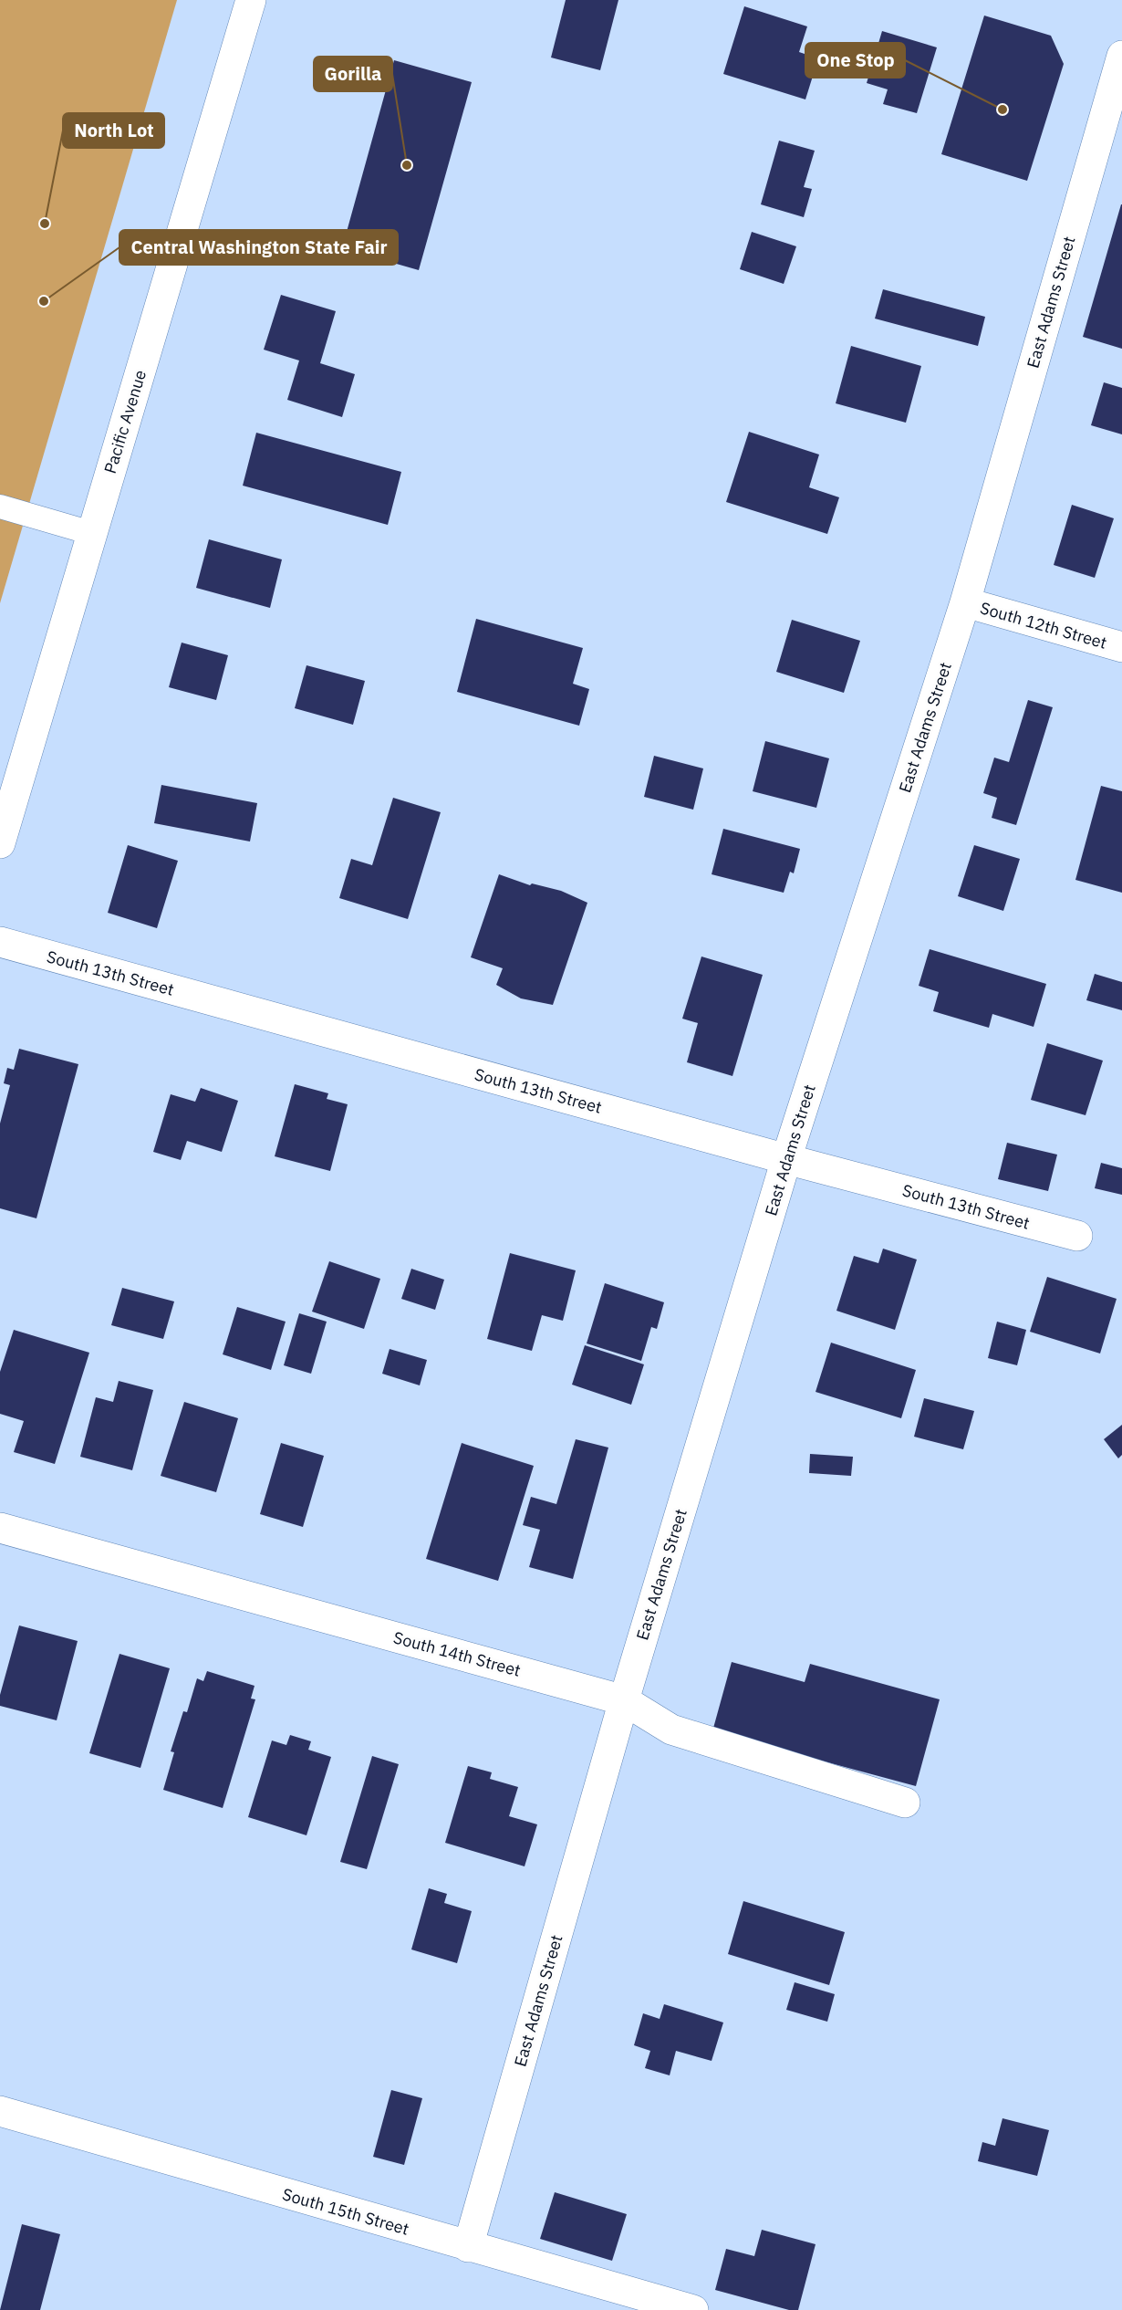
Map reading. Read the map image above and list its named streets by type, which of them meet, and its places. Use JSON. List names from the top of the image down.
{
  "streets": {
    "street": [
      "East Adams Street",
      "Pacific Avenue",
      "South 12th Street",
      "South 13th Street",
      "South 14th Street",
      "South 15th Street"
    ]
  },
  "crossings": [
    ["East Adams Street", "South 12th Street"],
    ["East Adams Street", "South 13th Street"],
    ["East Adams Street", "South 14th Street"],
    ["East Adams Street", "South 15th Street"]
  ],
  "places": [
    "One Stop",
    "Gorilla",
    "North Lot",
    "Central Washington State Fair"
  ]
}
